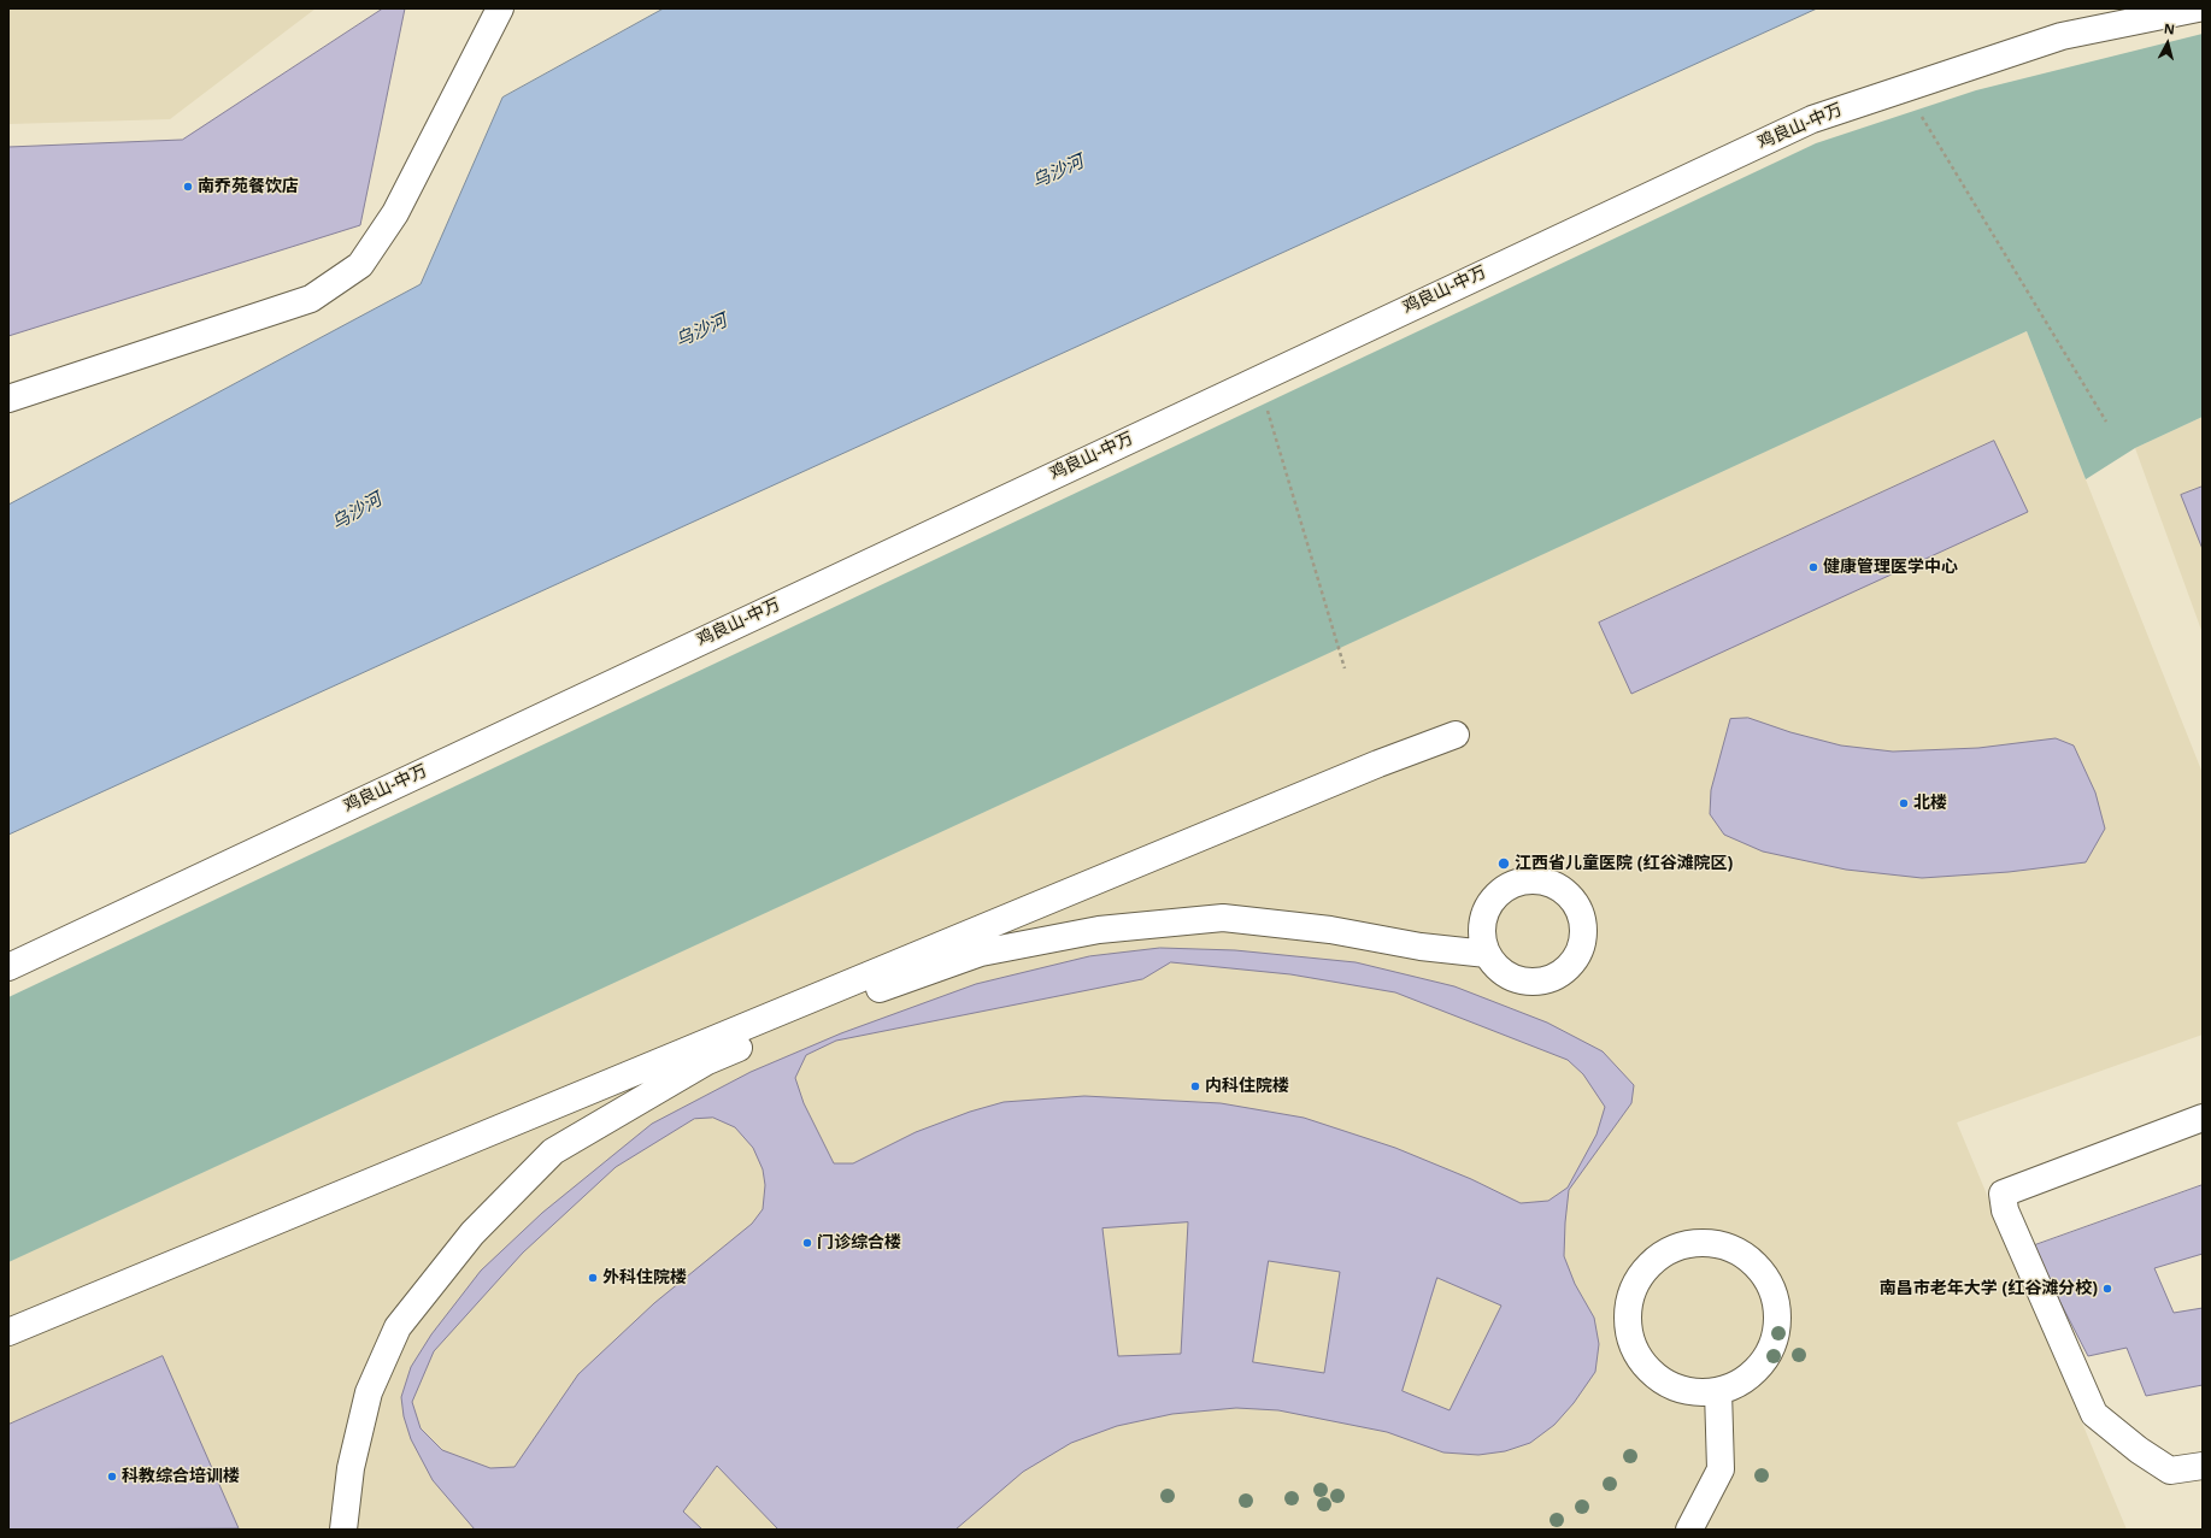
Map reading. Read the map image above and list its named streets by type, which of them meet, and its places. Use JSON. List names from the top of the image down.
{
  "streets": {
    "street": ["鸡良山-中万"]
  },
  "water": ["乌沙河"],
  "places": [
    "南乔苑餐饮店",
    "健康管理医学中心",
    "北楼",
    "江西省儿童医院 (红谷滩院区)",
    "内科住院楼",
    "门诊综合楼",
    "外科住院楼",
    "南昌市老年大学 (红谷滩分校)",
    "科教综合培训楼"
  ],
  "north": "top"
}
